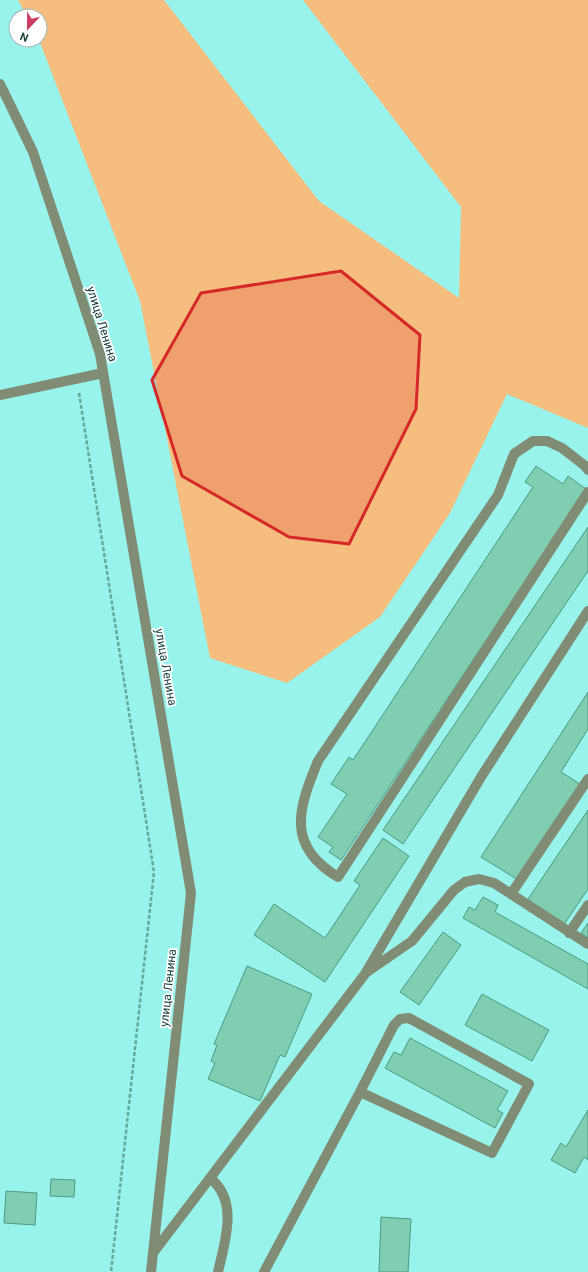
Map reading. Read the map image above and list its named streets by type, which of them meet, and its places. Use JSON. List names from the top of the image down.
{
  "streets": {
    "street": ["улица Ленина"]
  },
  "north": "bottom"
}
